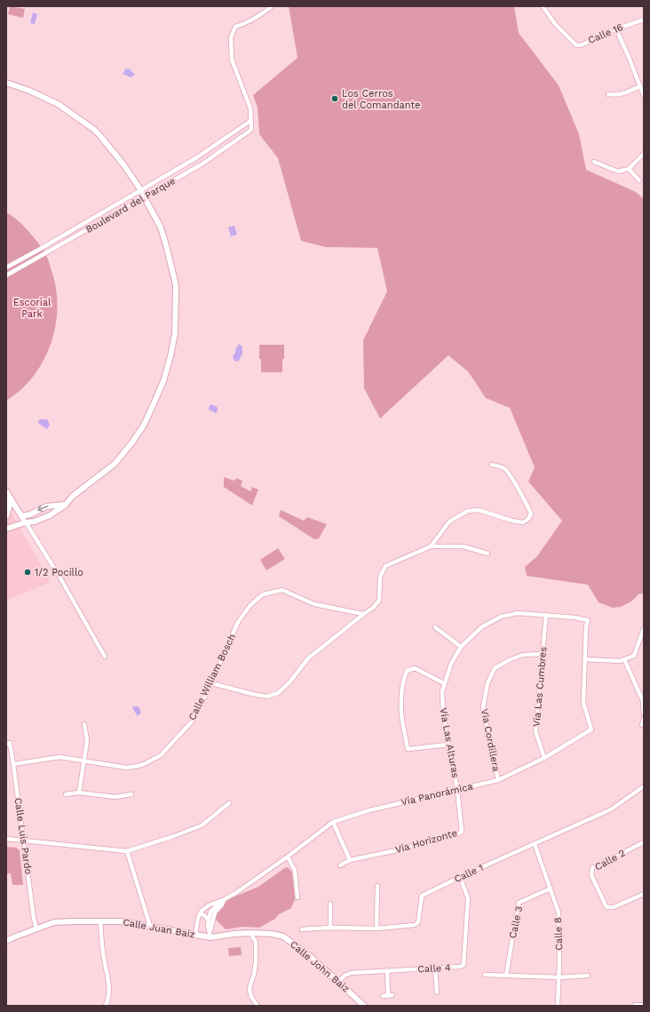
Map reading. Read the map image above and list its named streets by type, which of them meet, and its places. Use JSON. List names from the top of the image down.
{
  "streets": {
    "street": [
      "Calle 16",
      "Boulevard del Parque",
      "Calle William Bosch",
      "Vía Las Cumbres",
      "Vía Cordillera",
      "Vía Las Alturas",
      "Vía Panorámica",
      "Calle Luis Pardo",
      "Vía Horizonte",
      "Calle 2",
      "Calle 1",
      "Calle 3",
      "Calle Juan Baiz",
      "Calle 8",
      "Calle John Baiz",
      "Calle 4"
    ]
  },
  "crossings": [
    ["Calle William Bosch", "Calle Luis Pardo"],
    ["Vía Las Cumbres", "Vía Cordillera"],
    ["Vía Las Cumbres", "Vía Las Alturas"],
    ["Vía Las Cumbres", "Vía Panorámica"],
    ["Vía Cordillera", "Vía Panorámica"],
    ["Vía Las Alturas", "Vía Panorámica"],
    ["Vía Las Alturas", "Vía Horizonte"],
    ["Vía Panorámica", "Vía Horizonte"],
    ["Vía Panorámica", "Calle Juan Baiz"],
    ["Calle Luis Pardo", "Calle Juan Baiz"],
    ["Calle 1", "Calle 8"],
    ["Calle 1", "Calle 4"],
    ["Calle 3", "Calle 8"],
    ["Calle Juan Baiz", "Calle John Baiz"],
    ["Calle John Baiz", "Calle 4"]
  ],
  "parks": ["Escorial Park"],
  "places": ["Los Cerros del Comandante", "1/2 Pocillo"]
}
